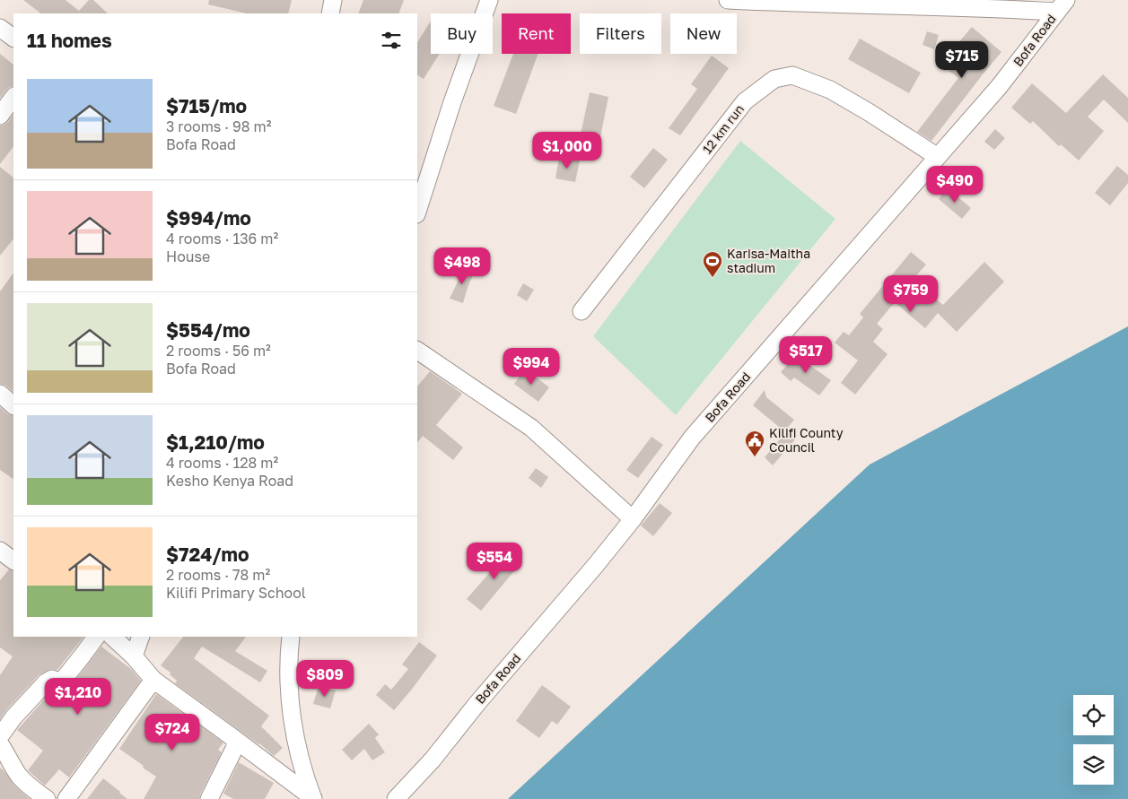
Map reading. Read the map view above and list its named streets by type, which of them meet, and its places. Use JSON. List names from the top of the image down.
{
  "streets": {
    "street": ["Bofa Road", "12 km run"]
  },
  "crossings": [
    ["Bofa Road", "12 km run"]
  ],
  "places": {
    "sports": ["Karisa-Maitha stadium"],
    "public building": ["Kilifi County Council"]
  },
  "page": {
    "chip": [
      "Buy",
      "Rent",
      "Filters",
      "New"
    ],
    "heading": "11 homes",
    "price": [
      "$715",
      "$1,000",
      "$490",
      "$498",
      "$759",
      "$517",
      "$994",
      "$554",
      "$809",
      "$1,210",
      "$724"
    ],
    "list": [
      {
        "name": "$715/mo",
        "note": "3 rooms · 98 m² · Bofa Road"
      },
      {
        "name": "$994/mo",
        "note": "4 rooms · 136 m² · House"
      },
      {
        "name": "$554/mo",
        "note": "2 rooms · 56 m² · Bofa Road"
      },
      {
        "name": "$1,210/mo",
        "note": "4 rooms · 128 m² · Kesho Kenya Road"
      },
      {
        "name": "$724/mo",
        "note": "2 rooms · 78 m² · Kilifi Primary School"
      }
    ]
  }
}
